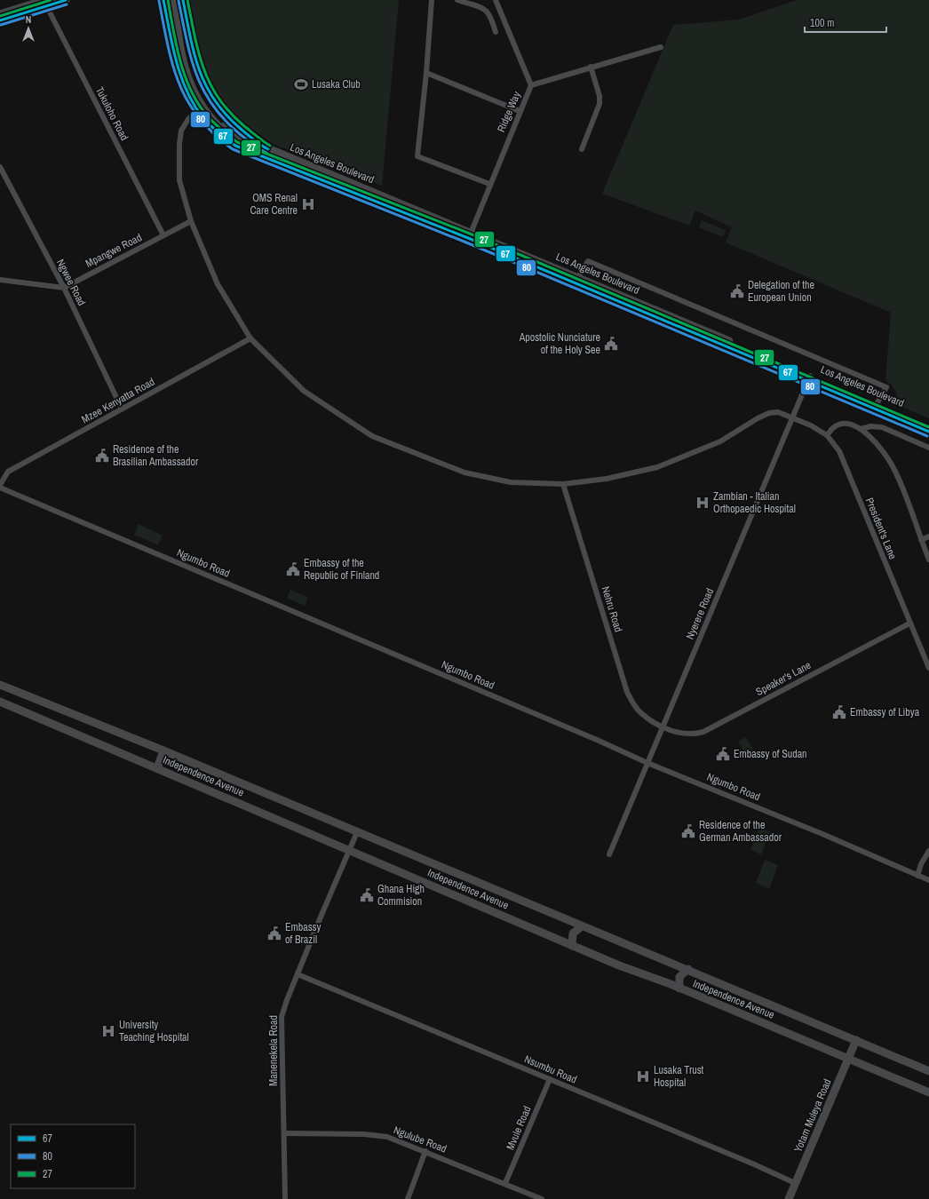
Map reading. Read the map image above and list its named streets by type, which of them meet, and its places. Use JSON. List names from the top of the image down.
{
  "streets": {
    "main road": ["Los Angeles Boulevard", "Independence Avenue", "Yotam Muleya Road"],
    "street": [
      "Ridge Way",
      "Tukuloho Road",
      "Mpangwe Road",
      "Ngwee Road",
      "Mzee Kenyatta Road",
      "President's Lane",
      "Ngumbo Road",
      "Nehru Road",
      "Nyerere Road",
      "Speaker's Lane",
      "Manenekela Road",
      "Nsumbu Road",
      "Mvule Road",
      "Ngulube Road"
    ]
  },
  "crossings": [
    ["Ridge Way", "Los Angeles Boulevard"],
    ["Tukuloho Road", "Mpangwe Road"],
    ["Los Angeles Boulevard", "President's Lane"],
    ["Los Angeles Boulevard", "Nyerere Road"],
    ["Mpangwe Road", "Ngwee Road"],
    ["Mpangwe Road", "President's Lane"],
    ["Ngwee Road", "Mzee Kenyatta Road"],
    ["Mzee Kenyatta Road", "President's Lane"],
    ["Mzee Kenyatta Road", "Ngumbo Road"],
    ["President's Lane", "Nehru Road"],
    ["President's Lane", "Nyerere Road"],
    ["President's Lane", "Speaker's Lane"],
    ["Ngumbo Road", "Nyerere Road"],
    ["Nehru Road", "Nyerere Road"],
    ["Nehru Road", "Speaker's Lane"],
    ["Nyerere Road", "Speaker's Lane"],
    ["Independence Avenue", "Manenekela Road"],
    ["Independence Avenue", "Yotam Muleya Road"],
    ["Manenekela Road", "Nsumbu Road"],
    ["Manenekela Road", "Ngulube Road"],
    ["Nsumbu Road", "Yotam Muleya Road"],
    ["Nsumbu Road", "Mvule Road"],
    ["Mvule Road", "Ngulube Road"]
  ],
  "places": {
    "sports": ["Lusaka Club"],
    "hospital": [
      "OMS Renal Care Centre",
      "Zambian - Italian Orthopaedic Hospital",
      "University Teaching Hospital",
      "Lusaka Trust Hospital"
    ],
    "public building": [
      "Delegation of the European Union",
      "Apostolic Nunciature of the Holy See",
      "Residence of the Brasilian Ambassador",
      "Embassy of the Republic of Finland",
      "Embassy of Libya",
      "Embassy of Sudan",
      "Residence of the German Ambassador",
      "Ghana High Commision",
      "Embassy of Brazil"
    ]
  },
  "lines": ["transit line 67", "transit line 27", "transit line 80"],
  "legend": ["67", "80", "27"],
  "scale_bar": "100 m",
  "north": "top"
}
